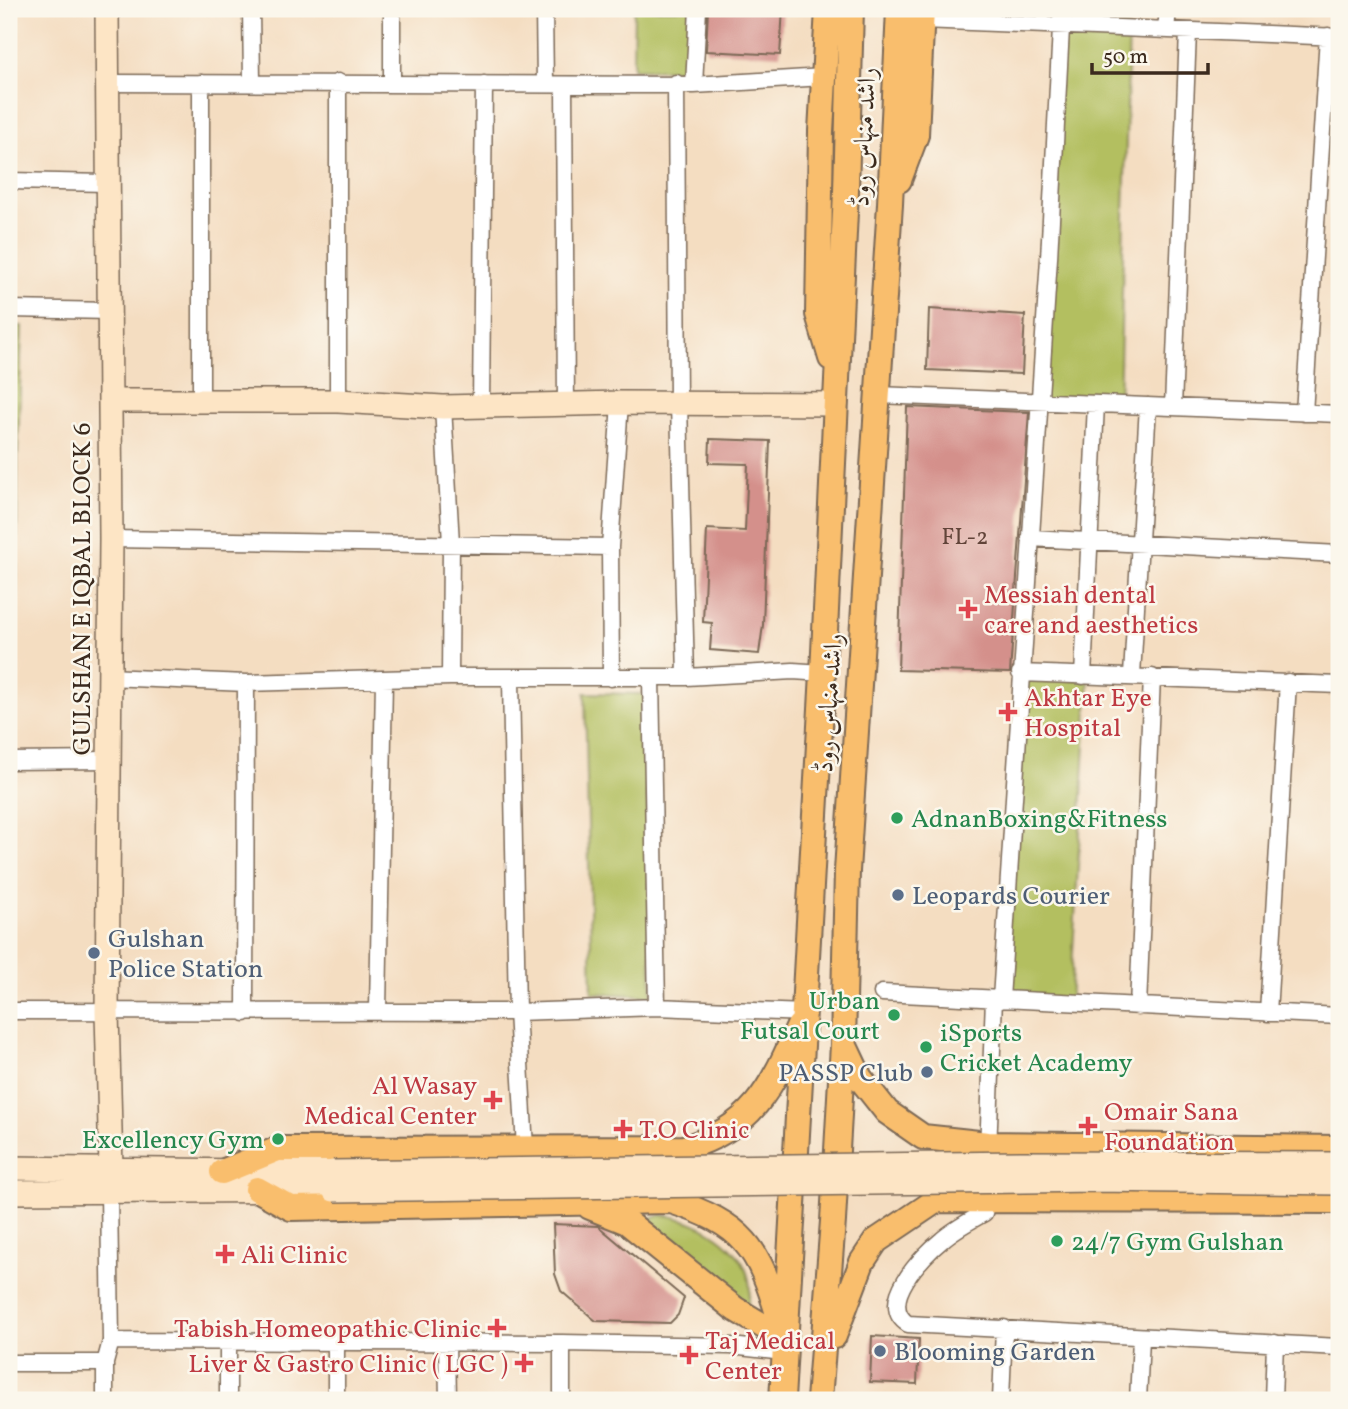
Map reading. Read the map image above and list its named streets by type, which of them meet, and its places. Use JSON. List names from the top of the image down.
{
  "streets": {
    "main road": ["راشد منہاس روڈ", "GULSHAN E IQBAL BLOCK 6"]
  },
  "places": {
    "health": [
      "Messiah dental care and aesthetics",
      "Akhtar Eye Hospital",
      "Al Wasay Medical Center",
      "Omair Sana Foundation",
      "T.O Clinic",
      "Ali Clinic",
      "Tabish Homeopathic Clinic",
      "Taj Medical Center",
      "Liver & Gastro Clinic ( LGC )"
    ],
    "other": [
      "AdnanBoxing&Fitness",
      "Leopards Courier",
      "Gulshan Police Station",
      "Urban Futsal Court",
      "iSports Cricket Academy",
      "PASSP Club",
      "Excellency Gym",
      "24/7 Gym Gulshan",
      "Blooming Garden"
    ]
  },
  "house_numbers": ["FL-2"],
  "scale_bar": "50 m"
}
